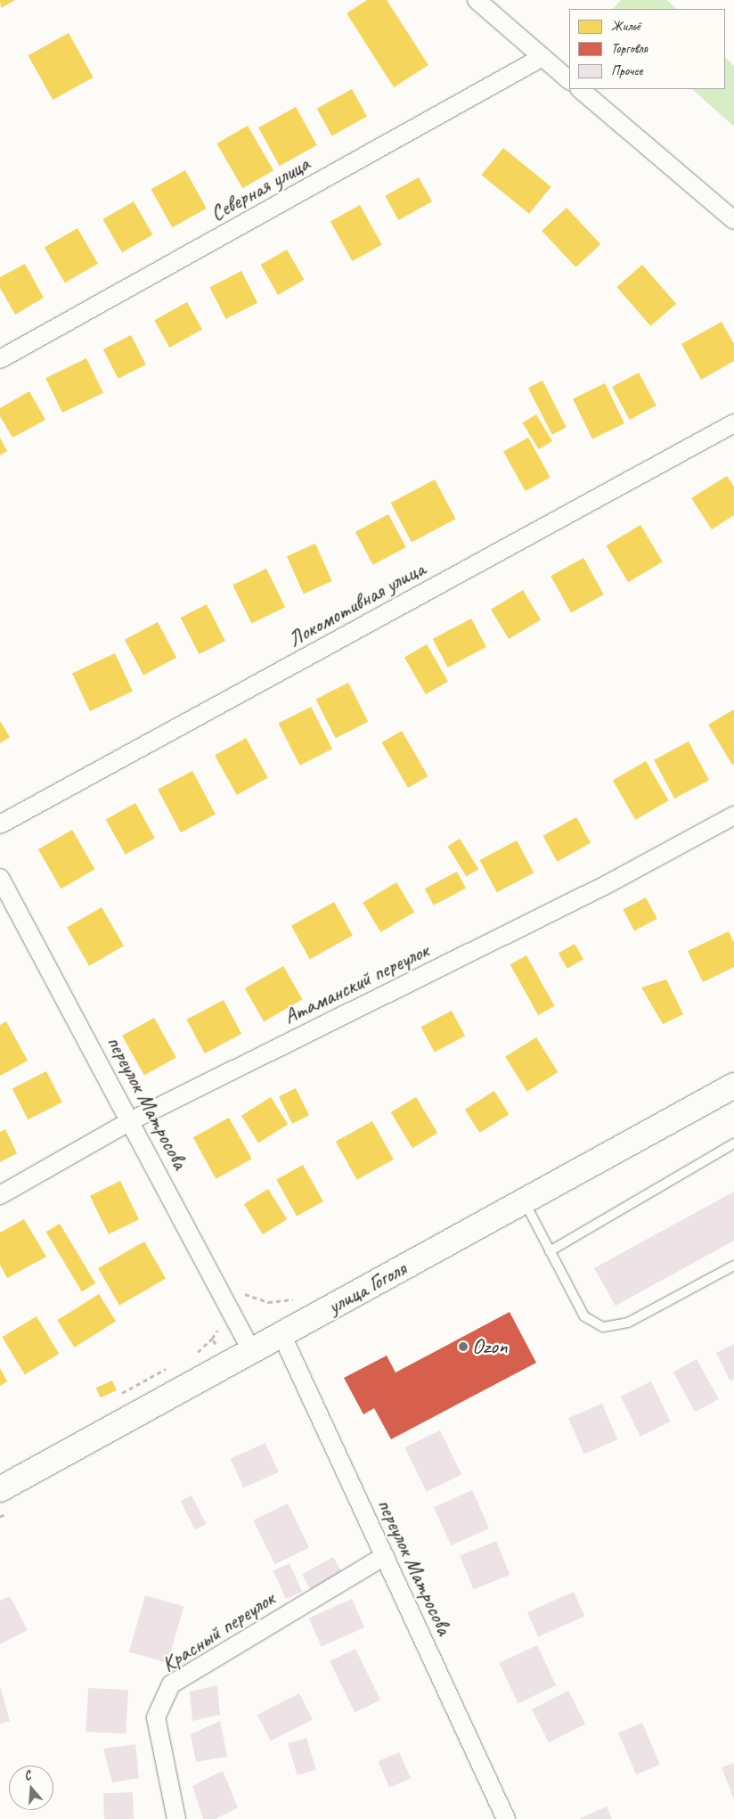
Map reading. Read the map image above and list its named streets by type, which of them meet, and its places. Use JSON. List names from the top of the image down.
{
  "streets": {
    "main road": ["улица Гоголя"],
    "street": [
      "Северная улица",
      "Локомотивная улица",
      "Атаманский переулок",
      "переулок Матросова",
      "Красный переулок"
    ]
  },
  "crossings": [
    ["Атаманский переулок", "переулок Матросова"],
    ["переулок Матросова", "улица Гоголя"],
    ["переулок Матросова", "Красный переулок"]
  ],
  "places": ["Ozon"],
  "legend": ["Жильё", "Торговля", "Прочее"],
  "north": "top"
}
